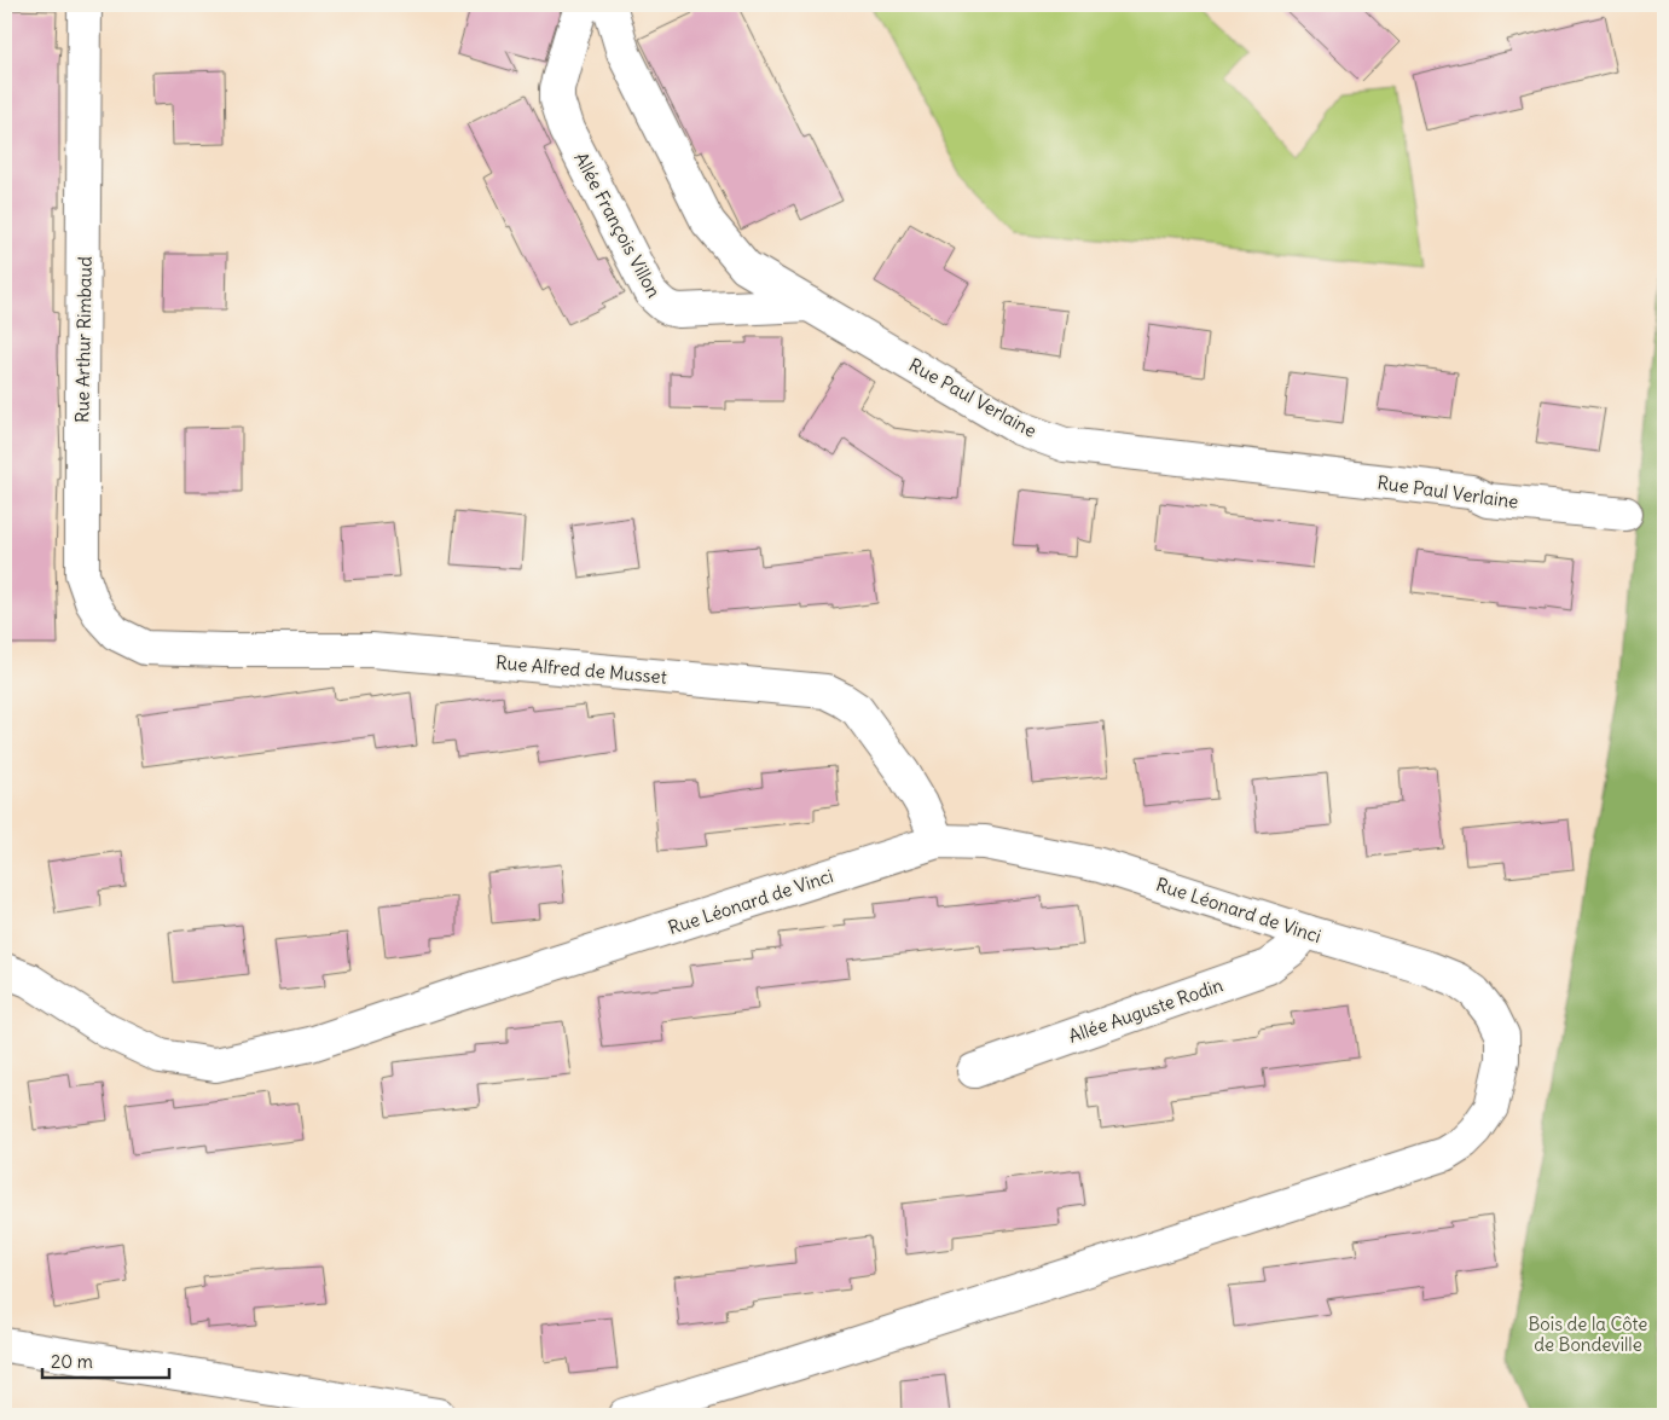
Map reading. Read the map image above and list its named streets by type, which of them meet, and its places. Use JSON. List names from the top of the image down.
{
  "streets": {
    "street": [
      "Allée François Villon",
      "Rue Arthur Rimbaud",
      "Rue Paul Verlaine",
      "Rue Alfred de Musset",
      "Rue Léonard de Vinci",
      "Allée Auguste Rodin"
    ]
  },
  "crossings": [
    ["Allée François Villon", "Rue Paul Verlaine"],
    ["Rue Arthur Rimbaud", "Rue Alfred de Musset"],
    ["Rue Alfred de Musset", "Rue Léonard de Vinci"],
    ["Rue Léonard de Vinci", "Allée Auguste Rodin"]
  ],
  "parks": ["Bois de la Côte de Bondeville"],
  "scale_bar": "20 m"
}
